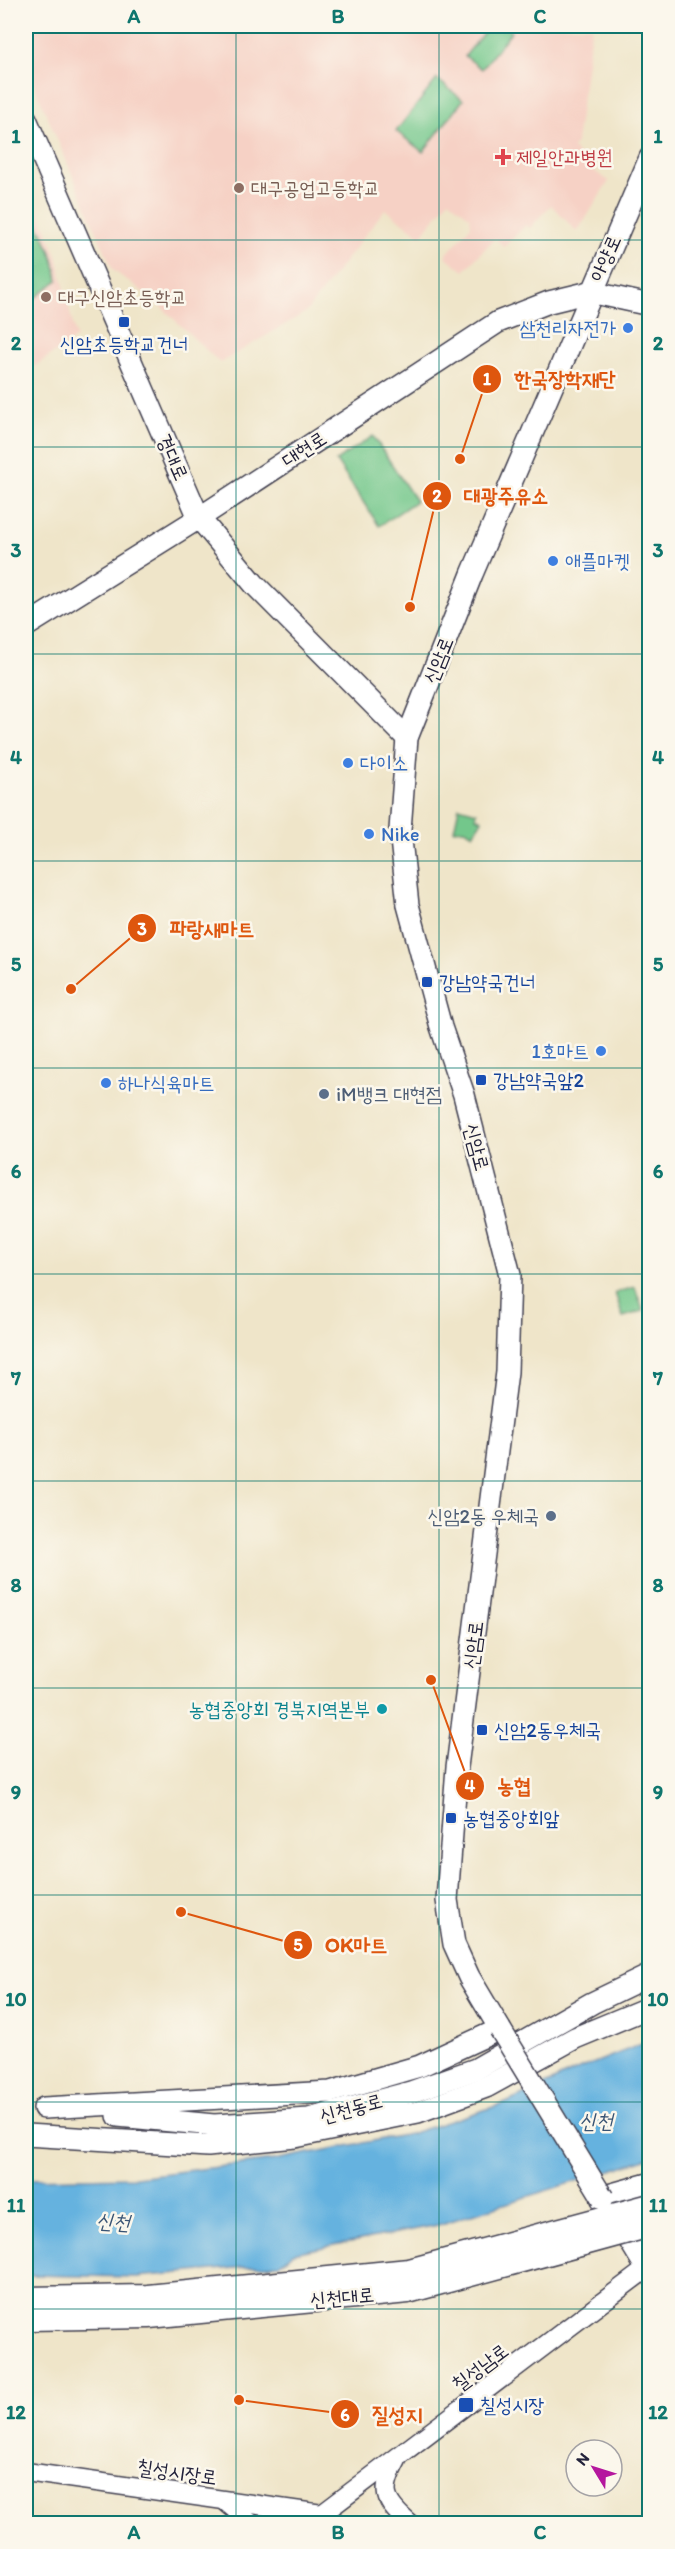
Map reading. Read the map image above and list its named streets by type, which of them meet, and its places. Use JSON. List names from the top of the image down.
{
  "streets": {
    "highway": ["신천대로"],
    "main road": [
      "아양로",
      "대현로",
      "경대로",
      "신암로",
      "신천동로"
    ],
    "street": ["칠성남로", "칠성시장로"]
  },
  "crossings": [
    ["아양로", "대현로"],
    ["아양로", "신암로"],
    ["대현로", "경대로"],
    ["대현로", "신암로"],
    ["경대로", "신암로"],
    ["신암로", "신천대로"],
    ["칠성남로", "칠성시장로"]
  ],
  "water": ["신천"],
  "places": {
    "health": ["제일안과병원"],
    "other": [
      "대구공업고등학교",
      "대구신암초등학교",
      "삼천리자전가",
      "한국장학재단",
      "애플마켓",
      "대광주유소",
      "다이소",
      "Nike",
      "파랑새마트",
      "1호마트",
      "하나식육마트",
      "iM뱅크 대현점",
      "신암2동 우체국",
      "농협",
      "농협중앙회 경북지역본부",
      "OK마트",
      "질성지"
    ],
    "transit": [
      "신암초등학교건너",
      "강남약국건너",
      "강남약국앞2",
      "신암2동우체국",
      "농협중앙회앞",
      "칠성시장"
    ]
  },
  "north": "top left",
  "grid": {
    "columns": ["A", "B", "C"],
    "rows": [
      "1",
      "2",
      "3",
      "4",
      "5",
      "6",
      "7",
      "8",
      "9",
      "10",
      "11",
      "12"
    ]
  }
}
